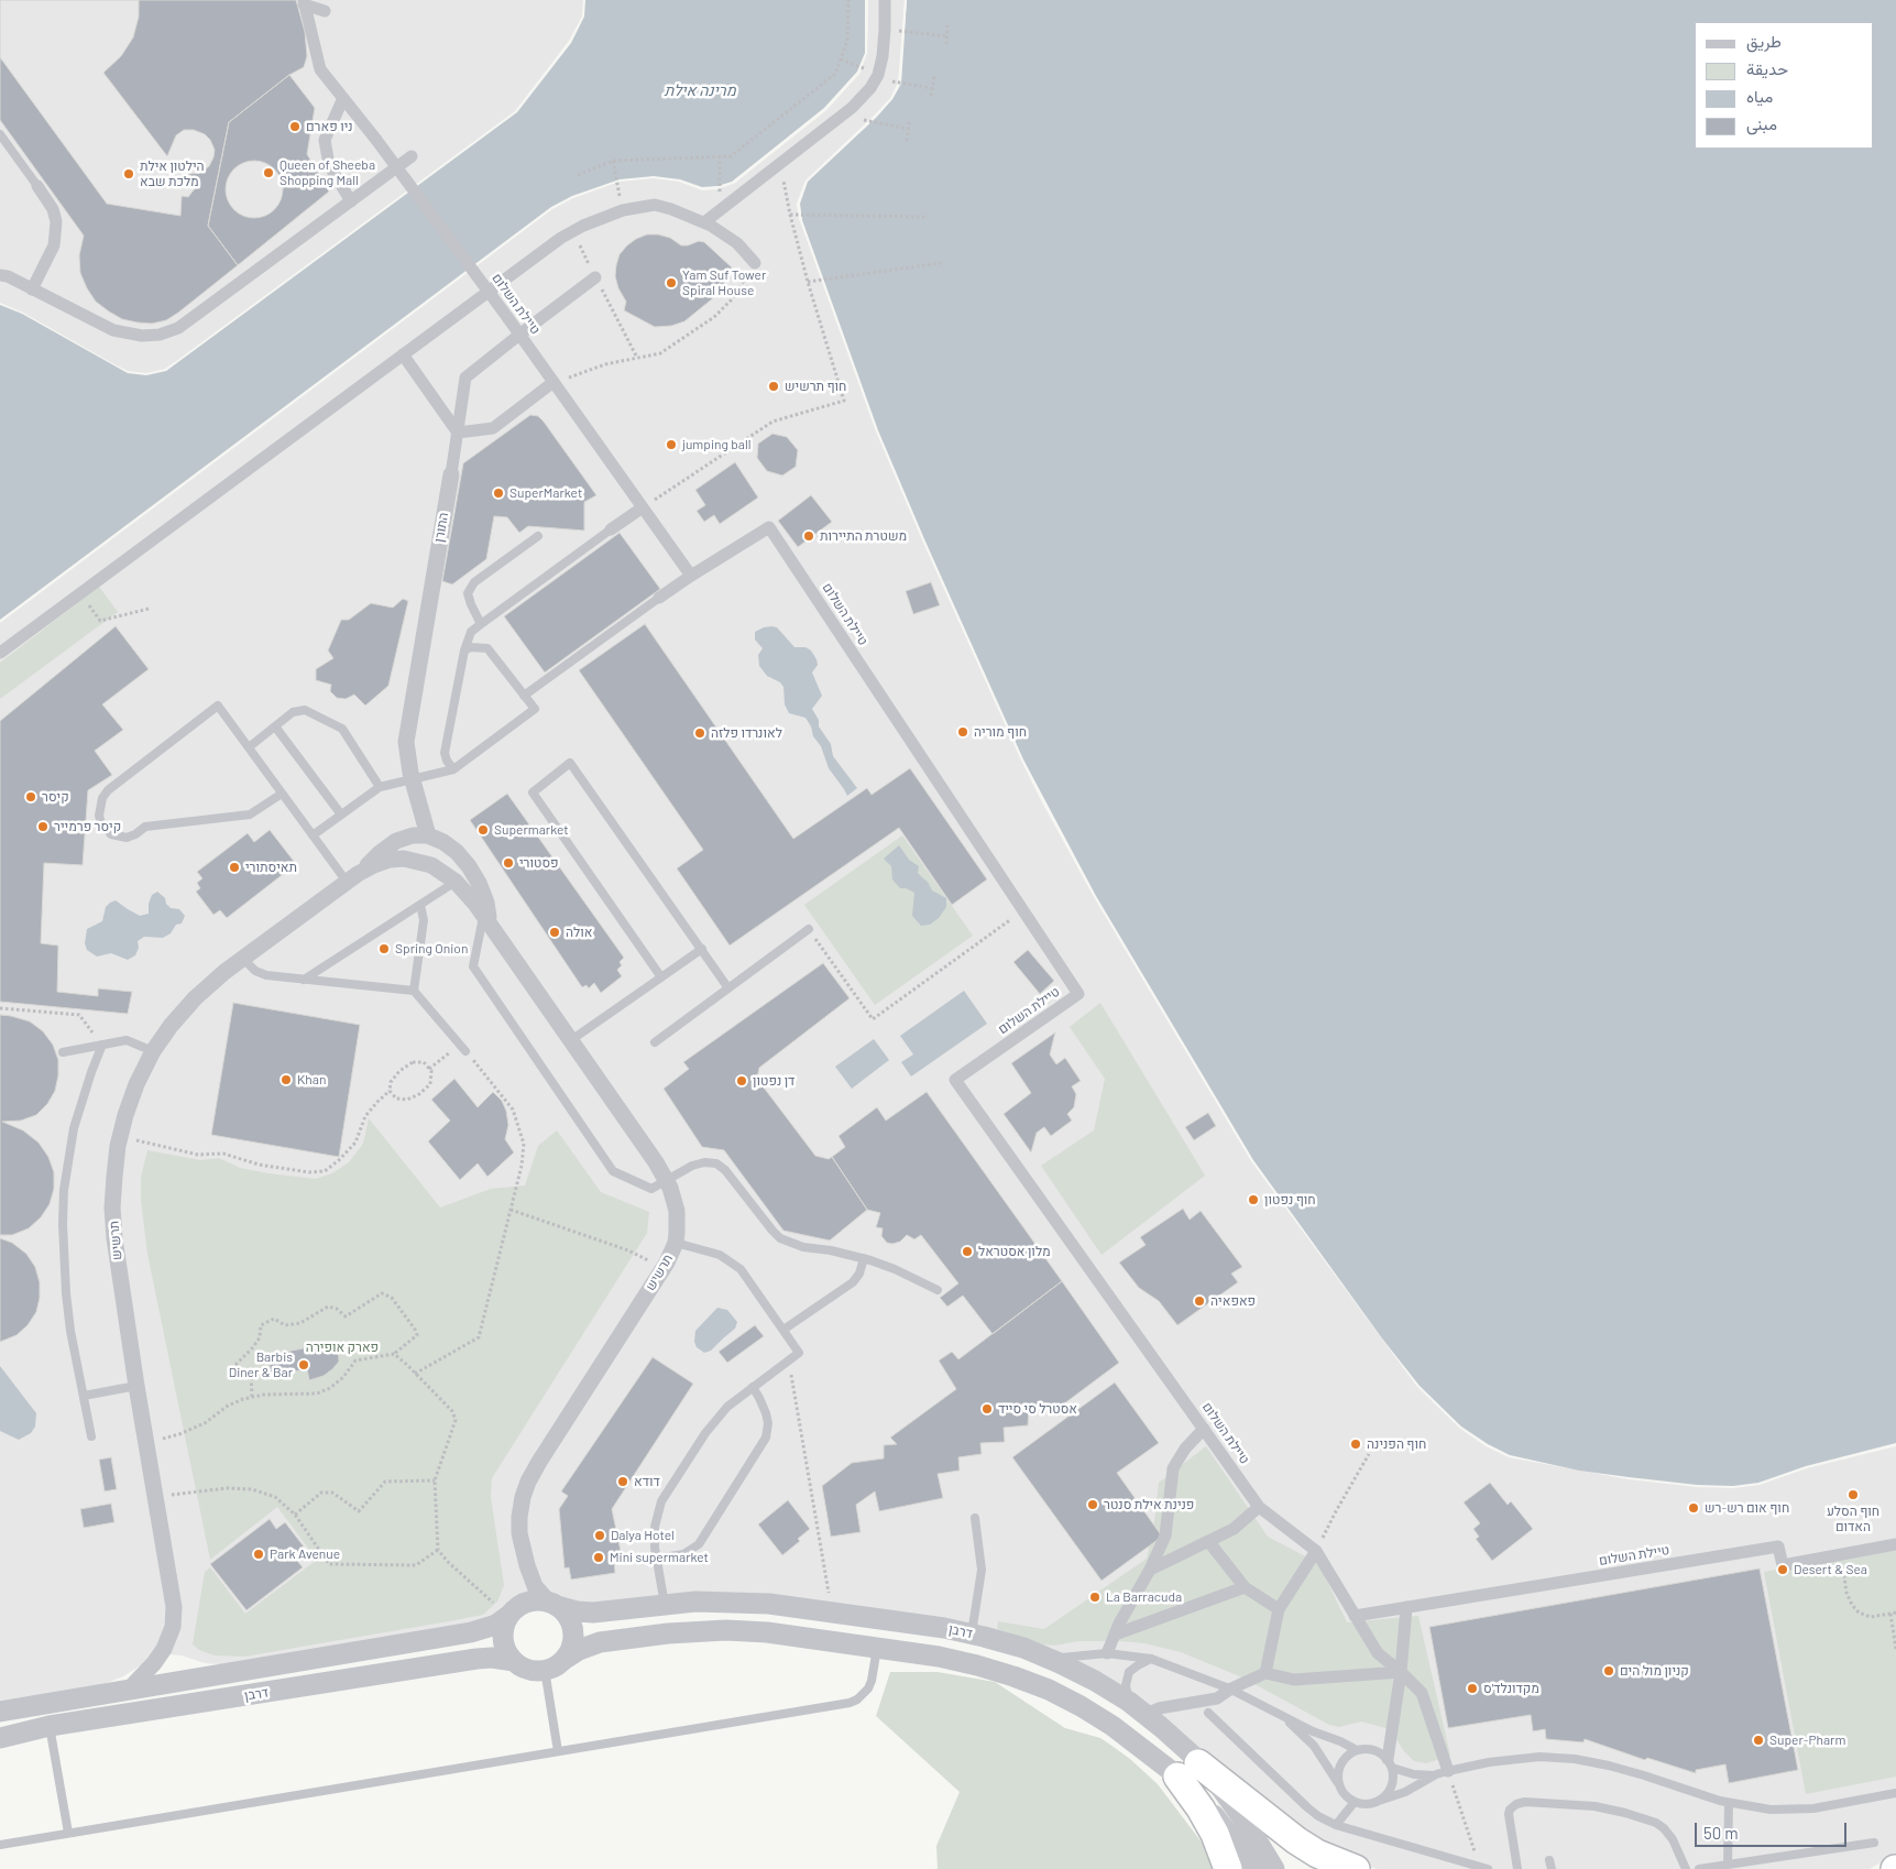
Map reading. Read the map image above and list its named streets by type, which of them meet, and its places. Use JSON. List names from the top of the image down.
{
  "streets": {
    "street": [
      "טיילת השלום",
      "התורן",
      "תרשיש",
      "דרבן"
    ]
  },
  "crossings": [
    ["טיילת השלום", "התורן"],
    ["התורן", "תרשיש"],
    ["תרשיש", "דרבן"]
  ],
  "water": ["מרינה אילת"],
  "parks": ["פארק אופירה"],
  "places": [
    "ניו פארם",
    "Queen of Sheeba Shopping Mall",
    "הילטון אילת מלכת שבא",
    "Yam Suf Tower Spiral House",
    "חוף תרשיש",
    "jumping ball",
    "SuperMarket",
    "משטרת התיירות",
    "חוף מוריה",
    "לאונרדו פלזה",
    "קיסר",
    "קיסר פרמייר",
    "Supermarket",
    "פסטורי",
    "תאיסתורי",
    "אולה",
    "Spring Onion",
    "Khan",
    "דן נפטון",
    "חוף נפטון",
    "מלון אסטראל",
    "פאפאיה",
    "Barbis Diner & Bar",
    "אסטרל סי סייד",
    "חוף הפנינה",
    "דודא",
    "חוף הסלע האדום",
    "פנינת אילת סנטר",
    "חוף אום רש-רש",
    "Dalya Hotel",
    "Park Avenue",
    "Mini supermarket",
    "Desert & Sea",
    "La Barracuda",
    "קניון מול הים",
    "מקדונלד'ס",
    "Super-Pharm"
  ],
  "legend": [
    "طريق",
    "حديقة",
    "مياه",
    "مبنى"
  ],
  "scale_bar": "50 m"
}
